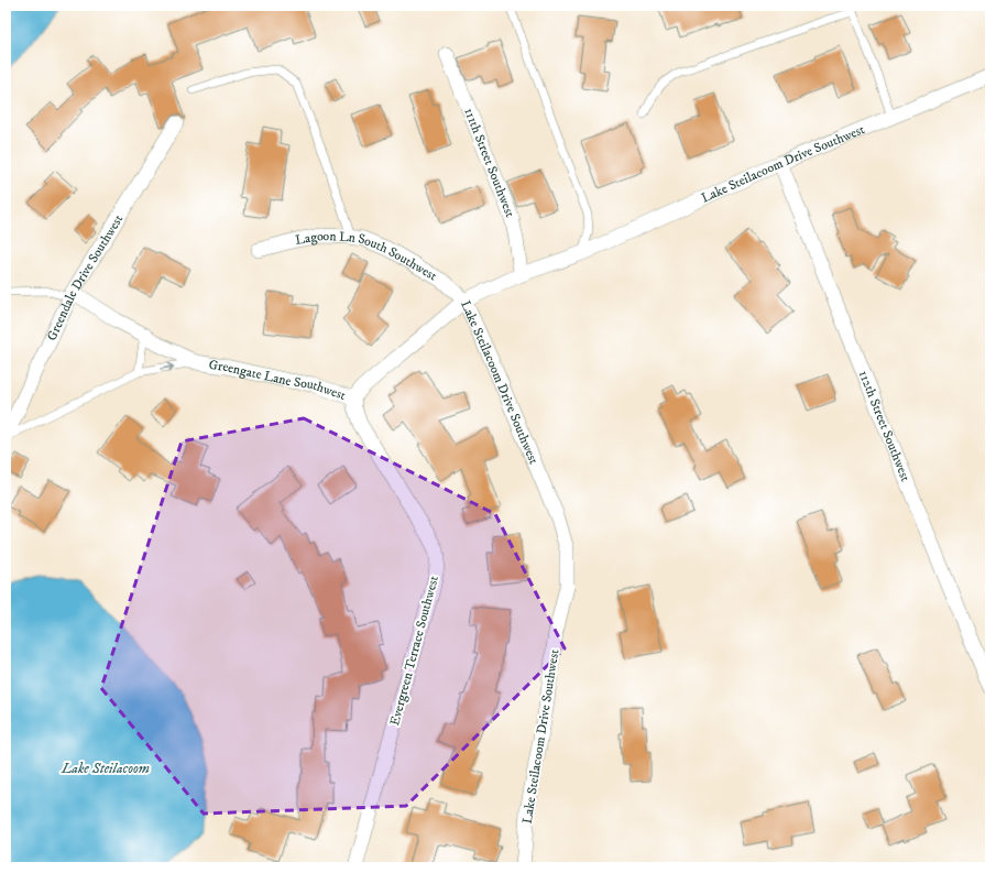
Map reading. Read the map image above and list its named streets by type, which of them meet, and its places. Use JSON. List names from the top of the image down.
{
  "streets": {
    "street": [
      "111th Street Southwest",
      "Lake Steilacoom Drive Southwest",
      "Lagoon Ln South Southwest",
      "Greendale Drive Southwest",
      "Greengate Lane Southwest",
      "112th Street Southwest",
      "Evergreen Terrace Southwest"
    ]
  },
  "crossings": [
    ["111th Street Southwest", "Lake Steilacoom Drive Southwest"],
    ["Lake Steilacoom Drive Southwest", "Lagoon Ln South Southwest"],
    ["Lake Steilacoom Drive Southwest", "Greengate Lane Southwest"],
    ["Lake Steilacoom Drive Southwest", "112th Street Southwest"],
    ["Lagoon Ln South Southwest", "Greengate Lane Southwest"],
    ["Greendale Drive Southwest", "Greengate Lane Southwest"],
    ["Greengate Lane Southwest", "Evergreen Terrace Southwest"]
  ],
  "water": ["Lake Steilacoom"]
}
